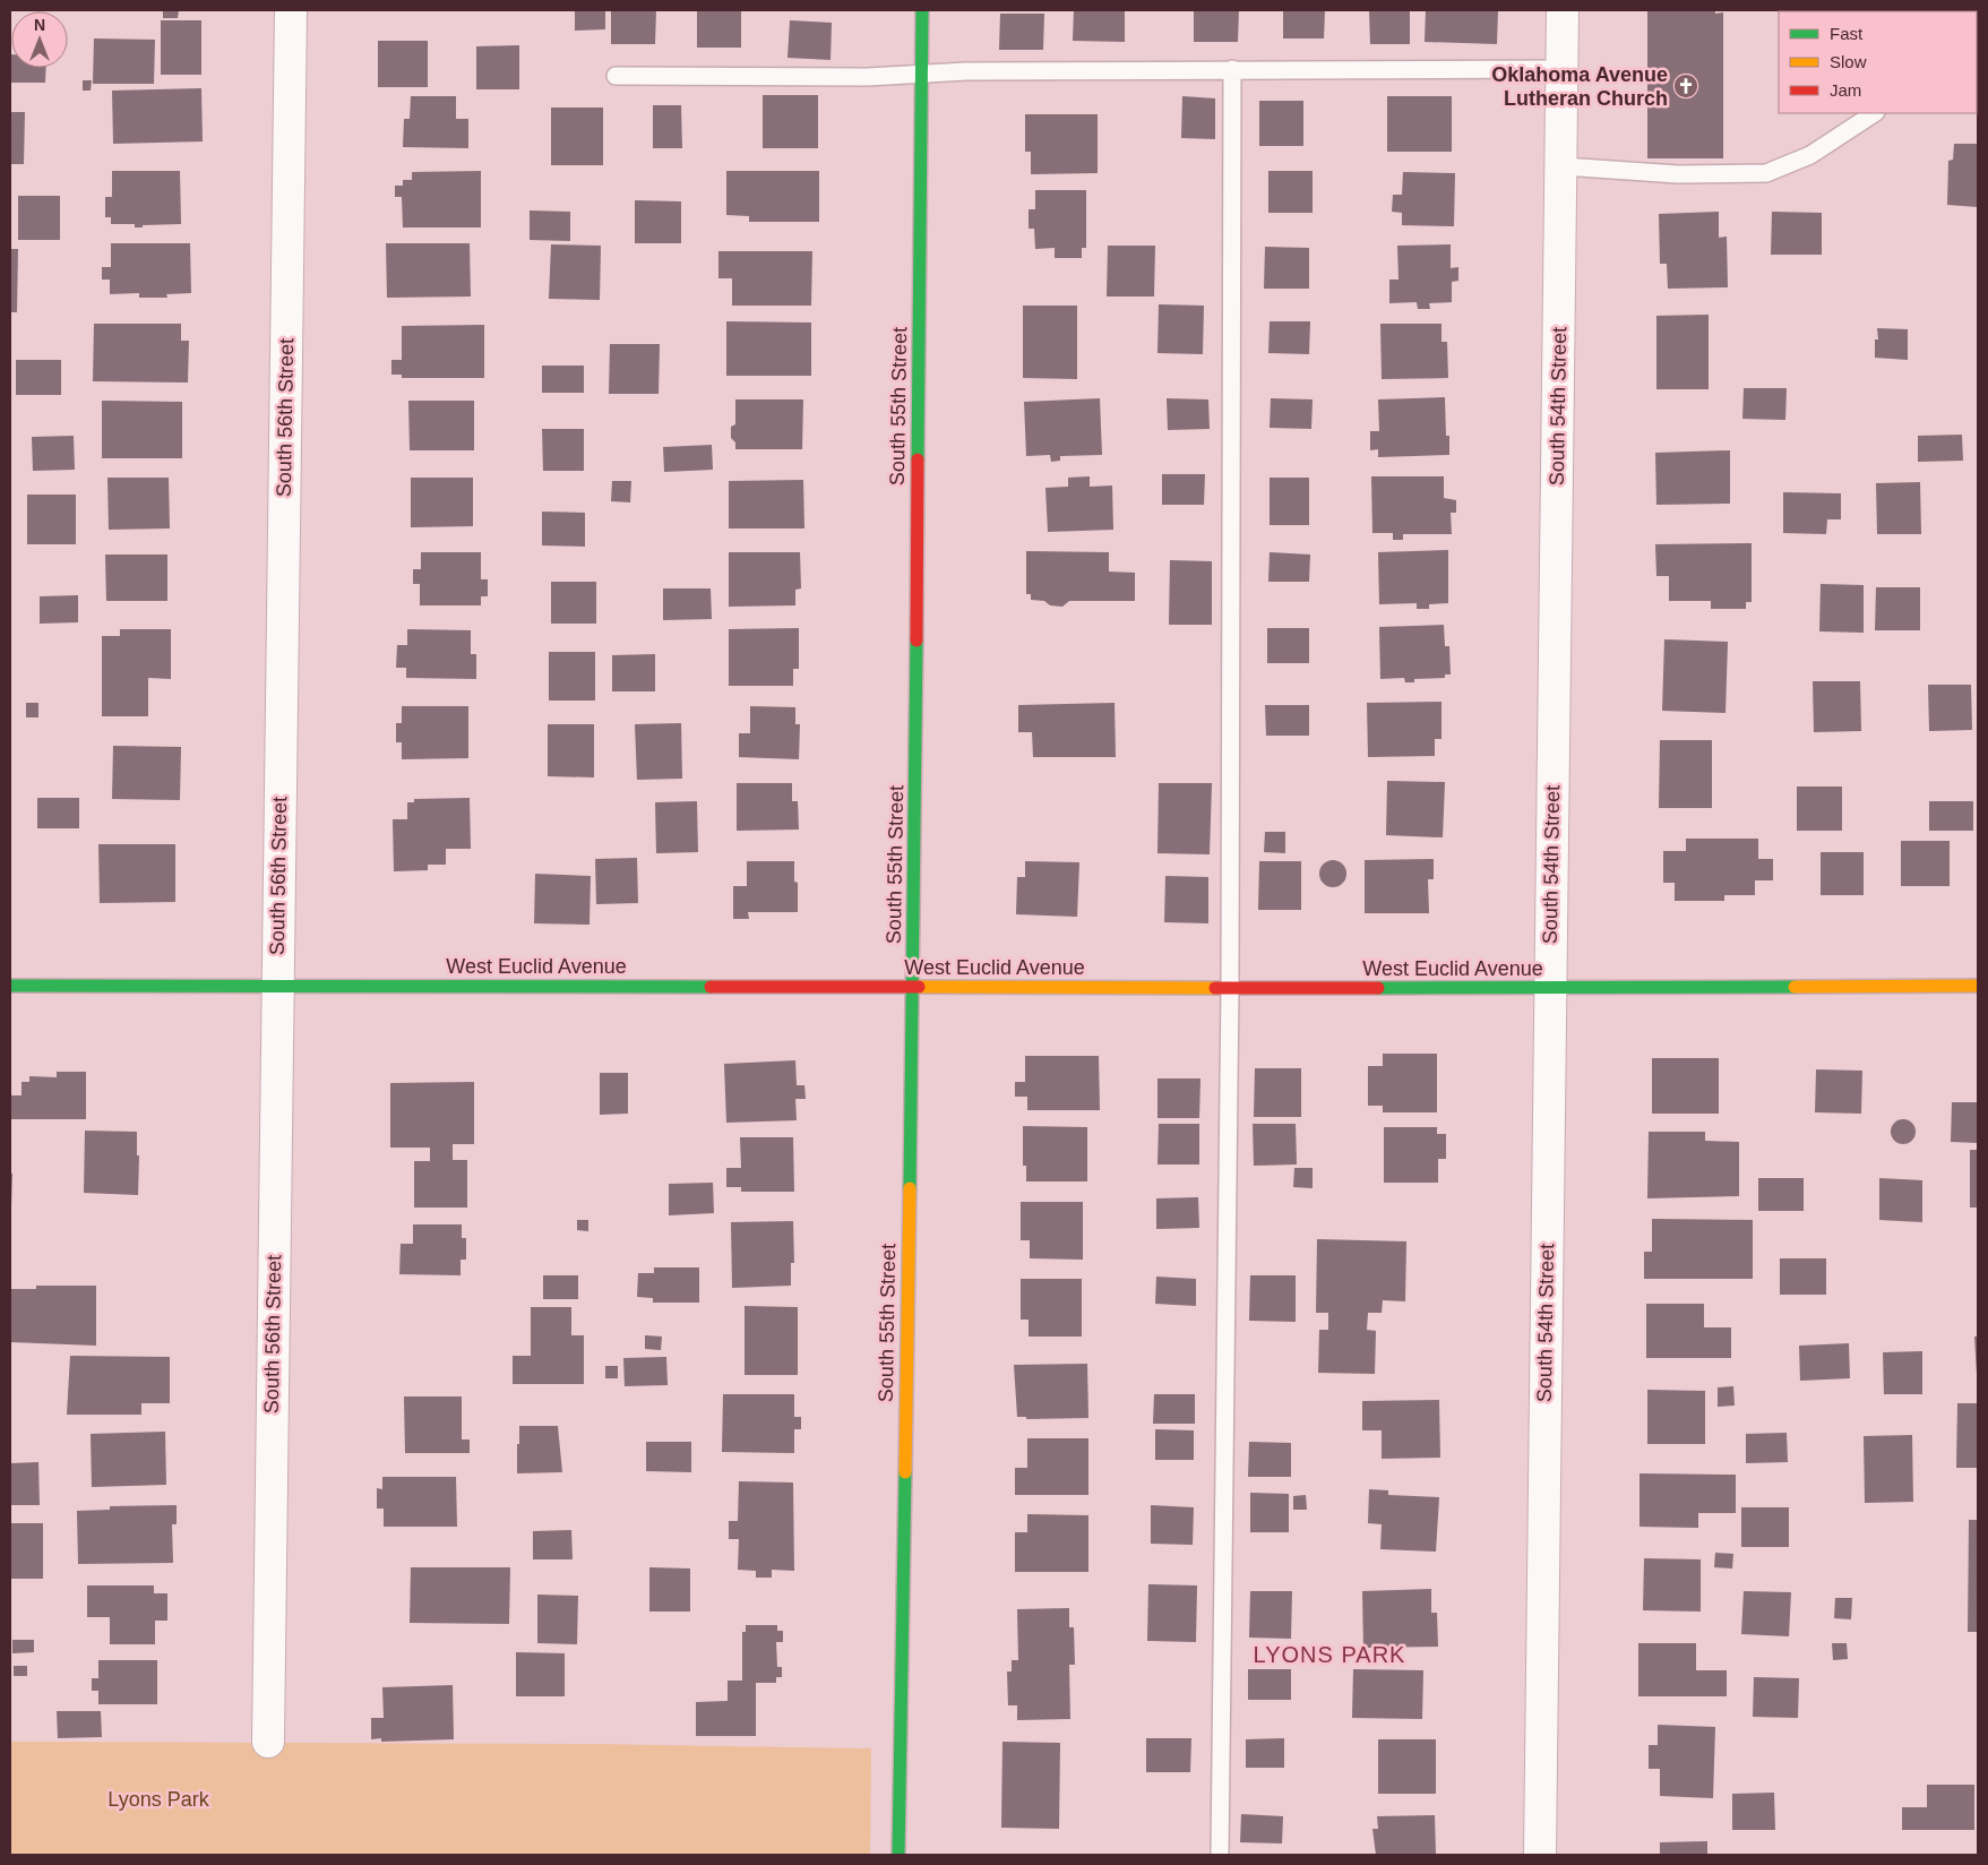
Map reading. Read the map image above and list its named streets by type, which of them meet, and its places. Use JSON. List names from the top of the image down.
{
  "streets": {
    "street": [
      "South 55th Street",
      "South 54th Street",
      "South 56th Street",
      "West Euclid Avenue"
    ]
  },
  "crossings": [
    ["South 55th Street", "West Euclid Avenue"],
    ["South 54th Street", "West Euclid Avenue"],
    ["South 56th Street", "West Euclid Avenue"]
  ],
  "districts": ["LYONS PARK"],
  "parks": ["Lyons Park"],
  "places": {
    "church": ["Oklahoma Avenue Lutheran Church"]
  },
  "legend": ["Fast", "Slow", "Jam"],
  "north": "top"
}
